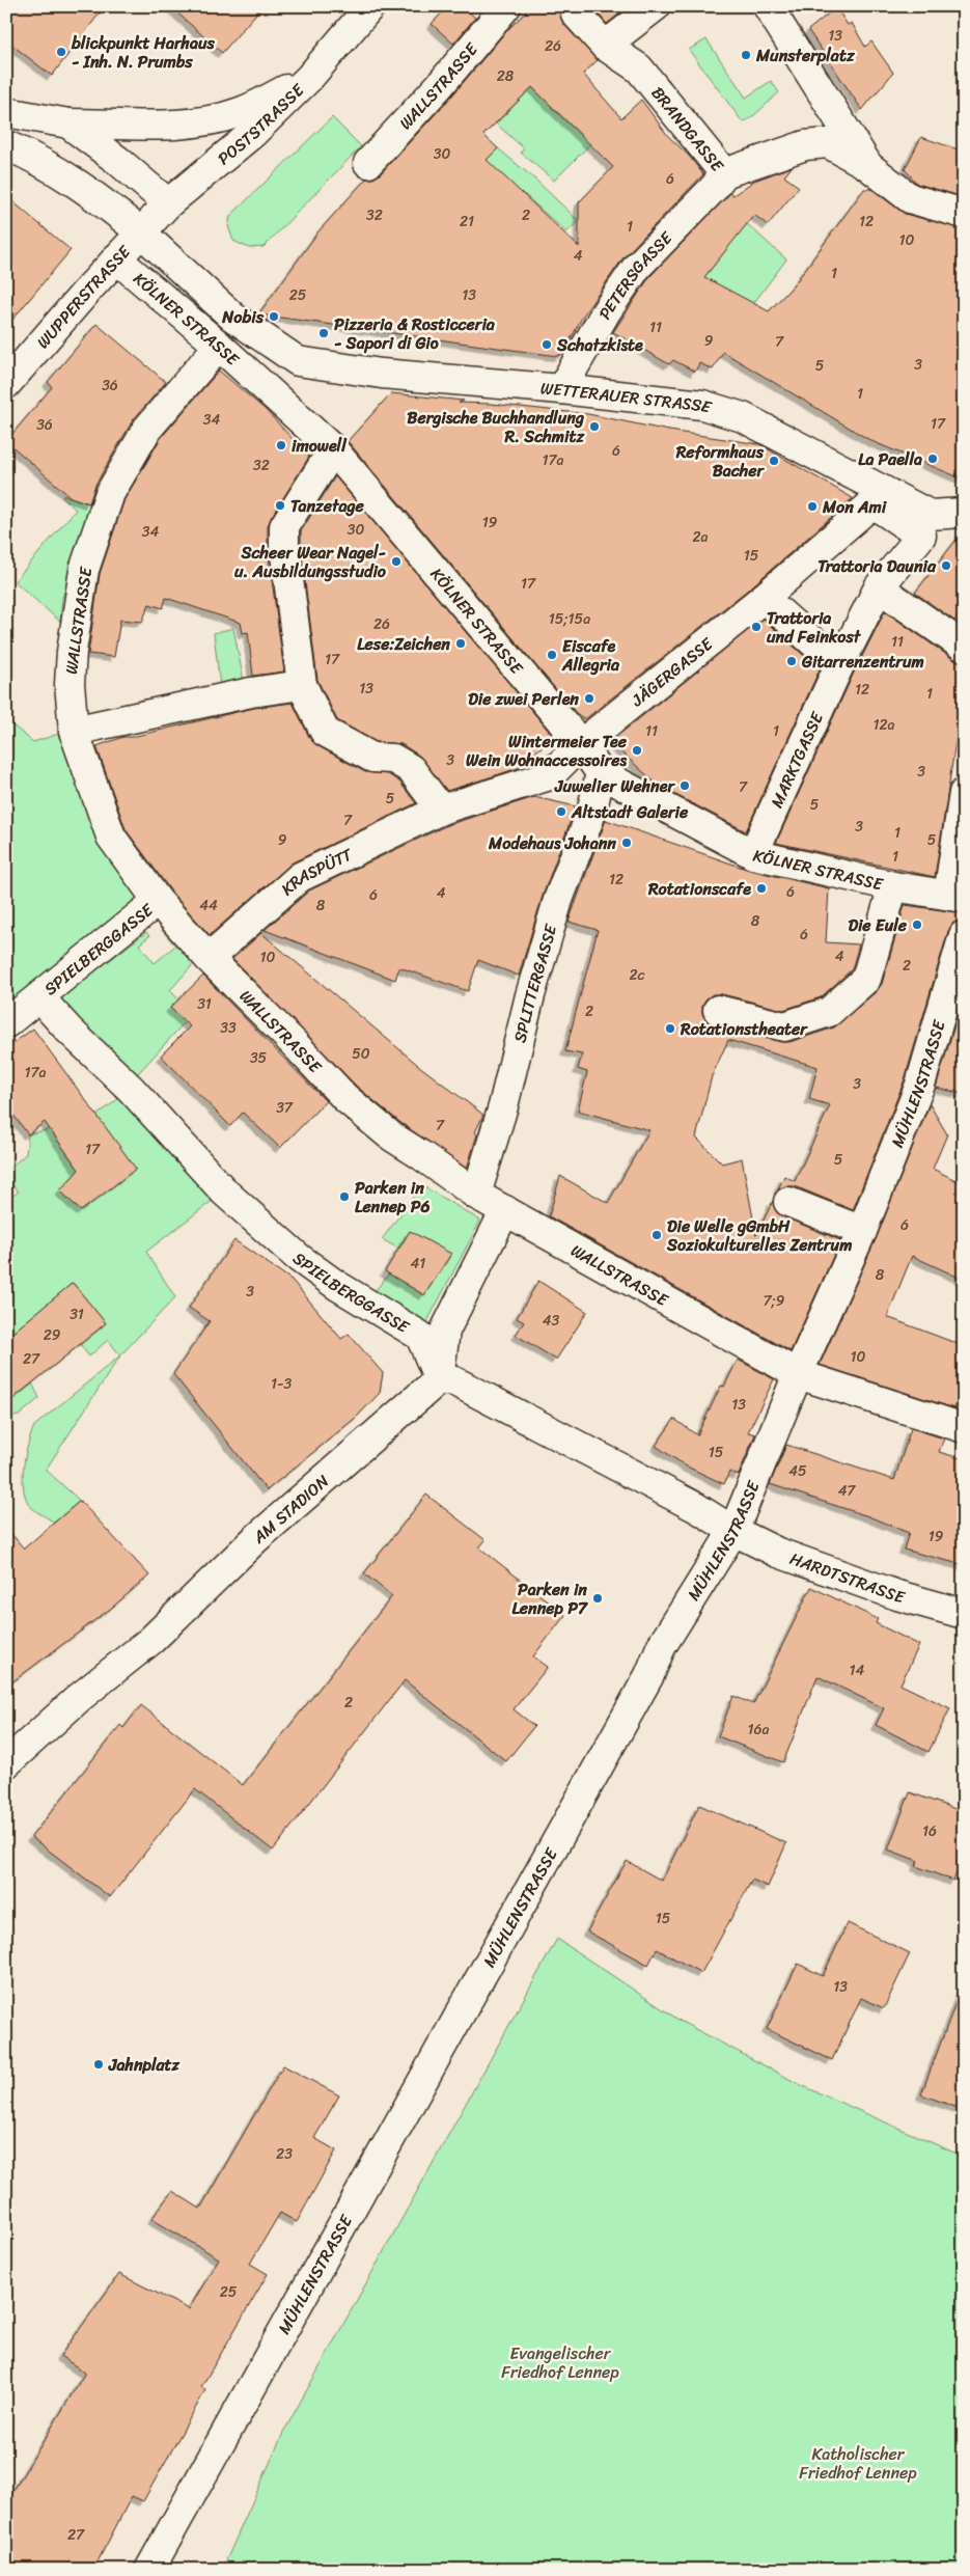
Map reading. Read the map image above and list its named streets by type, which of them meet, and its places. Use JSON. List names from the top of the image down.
{
  "streets": {
    "street": [
      "WALLSTRASSE",
      "POSTSTRASSE",
      "BRANDGASSE",
      "PETERSGASSE",
      "WUPPERSTRASSE",
      "KÖLNER STRASSE",
      "WETTERAUER STRASSE",
      "JÄGERGASSE",
      "MARKTGASSE",
      "KRASPÜTT",
      "SPIELBERGGASSE",
      "SPLITTERGASSE",
      "MÜHLENSTRASSE",
      "AM STADION",
      "HARDTSTRASSE"
    ]
  },
  "crossings": [
    ["WALLSTRASSE", "KÖLNER STRASSE"],
    ["WALLSTRASSE", "KRASPÜTT"],
    ["WALLSTRASSE", "SPIELBERGGASSE"],
    ["WALLSTRASSE", "SPLITTERGASSE"],
    ["WALLSTRASSE", "MÜHLENSTRASSE"],
    ["POSTSTRASSE", "WUPPERSTRASSE"],
    ["POSTSTRASSE", "KÖLNER STRASSE"],
    ["BRANDGASSE", "PETERSGASSE"],
    ["PETERSGASSE", "WETTERAUER STRASSE"],
    ["WUPPERSTRASSE", "KÖLNER STRASSE"],
    ["KÖLNER STRASSE", "WETTERAUER STRASSE"],
    ["KÖLNER STRASSE", "JÄGERGASSE"],
    ["KÖLNER STRASSE", "MARKTGASSE"],
    ["KÖLNER STRASSE", "KRASPÜTT"],
    ["KÖLNER STRASSE", "SPLITTERGASSE"],
    ["JÄGERGASSE", "MARKTGASSE"],
    ["JÄGERGASSE", "KRASPÜTT"],
    ["SPIELBERGGASSE", "AM STADION"],
    ["MÜHLENSTRASSE", "HARDTSTRASSE"]
  ],
  "parks": ["Evangelischer Friedhof Lennep", "Katholischer Friedhof Lennep"],
  "places": [
    "blickpunkt Harhaus - Inh. N. Prumbs",
    "Munsterplatz",
    "Nobis",
    "Pizzeria & Rosticceria - Sapori di Gio",
    "Schatzkiste",
    "Bergische Buchhandlung R. Schmitz",
    "imowell",
    "La Paella",
    "Reformhaus Bacher",
    "Tanzetage",
    "Mon Ami",
    "Scheer Wear Nagel- u. Ausbildungsstudio",
    "Trattoria Daunia",
    "Trattoria und Feinkost",
    "Lese:Zeichen",
    "Eiscafe Allegria",
    "Gitarrenzentrum",
    "Die zwei Perlen",
    "Wintermeier Tee Wein Wohnaccessoires",
    "Juwelier Wehner",
    "Altstadt Galerie",
    "Modehaus Johann",
    "Rotationscafe",
    "Die Eule",
    "Rotationstheater",
    "Parken in Lennep P6",
    "Die Welle gGmbH Soziokulturelles Zentrum",
    "Parken in Lennep P7",
    "Jahnplatz"
  ],
  "house_numbers": [
    "13",
    "26",
    "28",
    "30",
    "6",
    "32",
    "2",
    "21",
    "12",
    "1",
    "10",
    "4",
    "1",
    "25",
    "13",
    "11",
    "9",
    "7",
    "3",
    "5",
    "36",
    "1",
    "34",
    "17",
    "36",
    "6",
    "17a",
    "32",
    "19",
    "30",
    "34",
    "2a",
    "15",
    "17",
    "15;15a",
    "26",
    "11",
    "17",
    "13",
    "12",
    "1",
    "12a",
    "11",
    "1",
    "3",
    "3",
    "7",
    "5",
    "5",
    "7",
    "3",
    "1",
    "9",
    "5",
    "1",
    "12",
    "6",
    "4",
    "6",
    "44",
    "8",
    "8",
    "6",
    "4",
    "10",
    "2",
    "2c",
    "31",
    "2",
    "33",
    "50",
    "35",
    "17a",
    "3",
    "37",
    "7",
    "17",
    "5",
    "6",
    "41",
    "8",
    "3",
    "7;9",
    "31",
    "43",
    "29",
    "10",
    "27",
    "1-3",
    "13",
    "15",
    "45",
    "47",
    "19",
    "14",
    "2",
    "16a",
    "16",
    "15",
    "13",
    "23",
    "25",
    "27"
  ]
}
